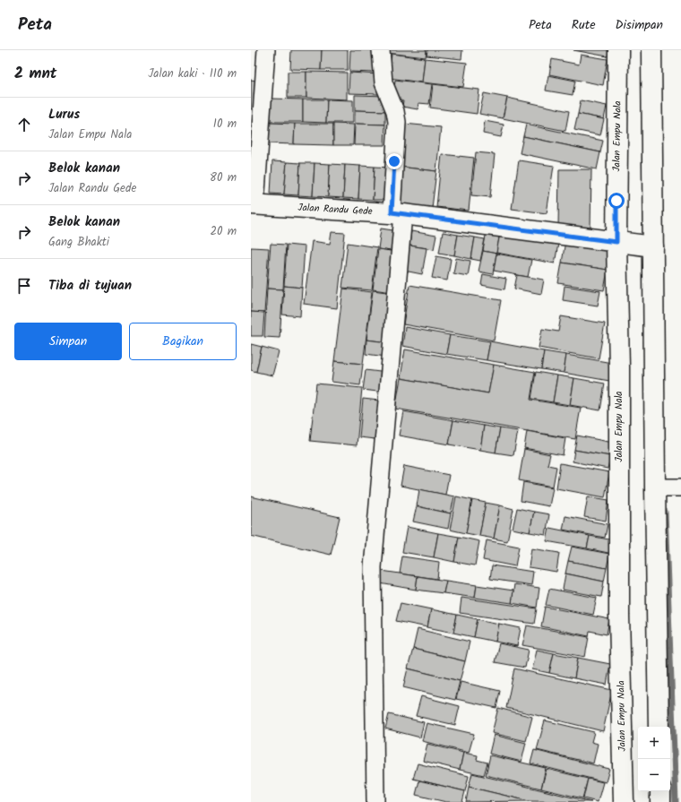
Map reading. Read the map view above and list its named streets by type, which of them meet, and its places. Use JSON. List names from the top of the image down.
{
  "streets": {
    "main road": ["Jalan Empu Nala", "Jalan Randu Gede"]
  },
  "crossings": [
    ["Jalan Empu Nala", "Jalan Randu Gede"]
  ],
  "page": {
    "header": "Peta",
    "nav": ["Peta", "Rute", "Disimpan"],
    "heading": ["2 mnt", "Jalan kaki · 110 m"],
    "list": [
      ["Lurus", "Jalan Empu Nala", "10 m"],
      ["Belok kanan", "Jalan Randu Gede", "80 m"],
      ["Belok kanan", "Gang Bhakti", "20 m"],
      "Tiba di tujuan"
    ],
    "buttons": ["Simpan", "Bagikan"],
    "map_buttons": ["+", "−"]
  }
}
